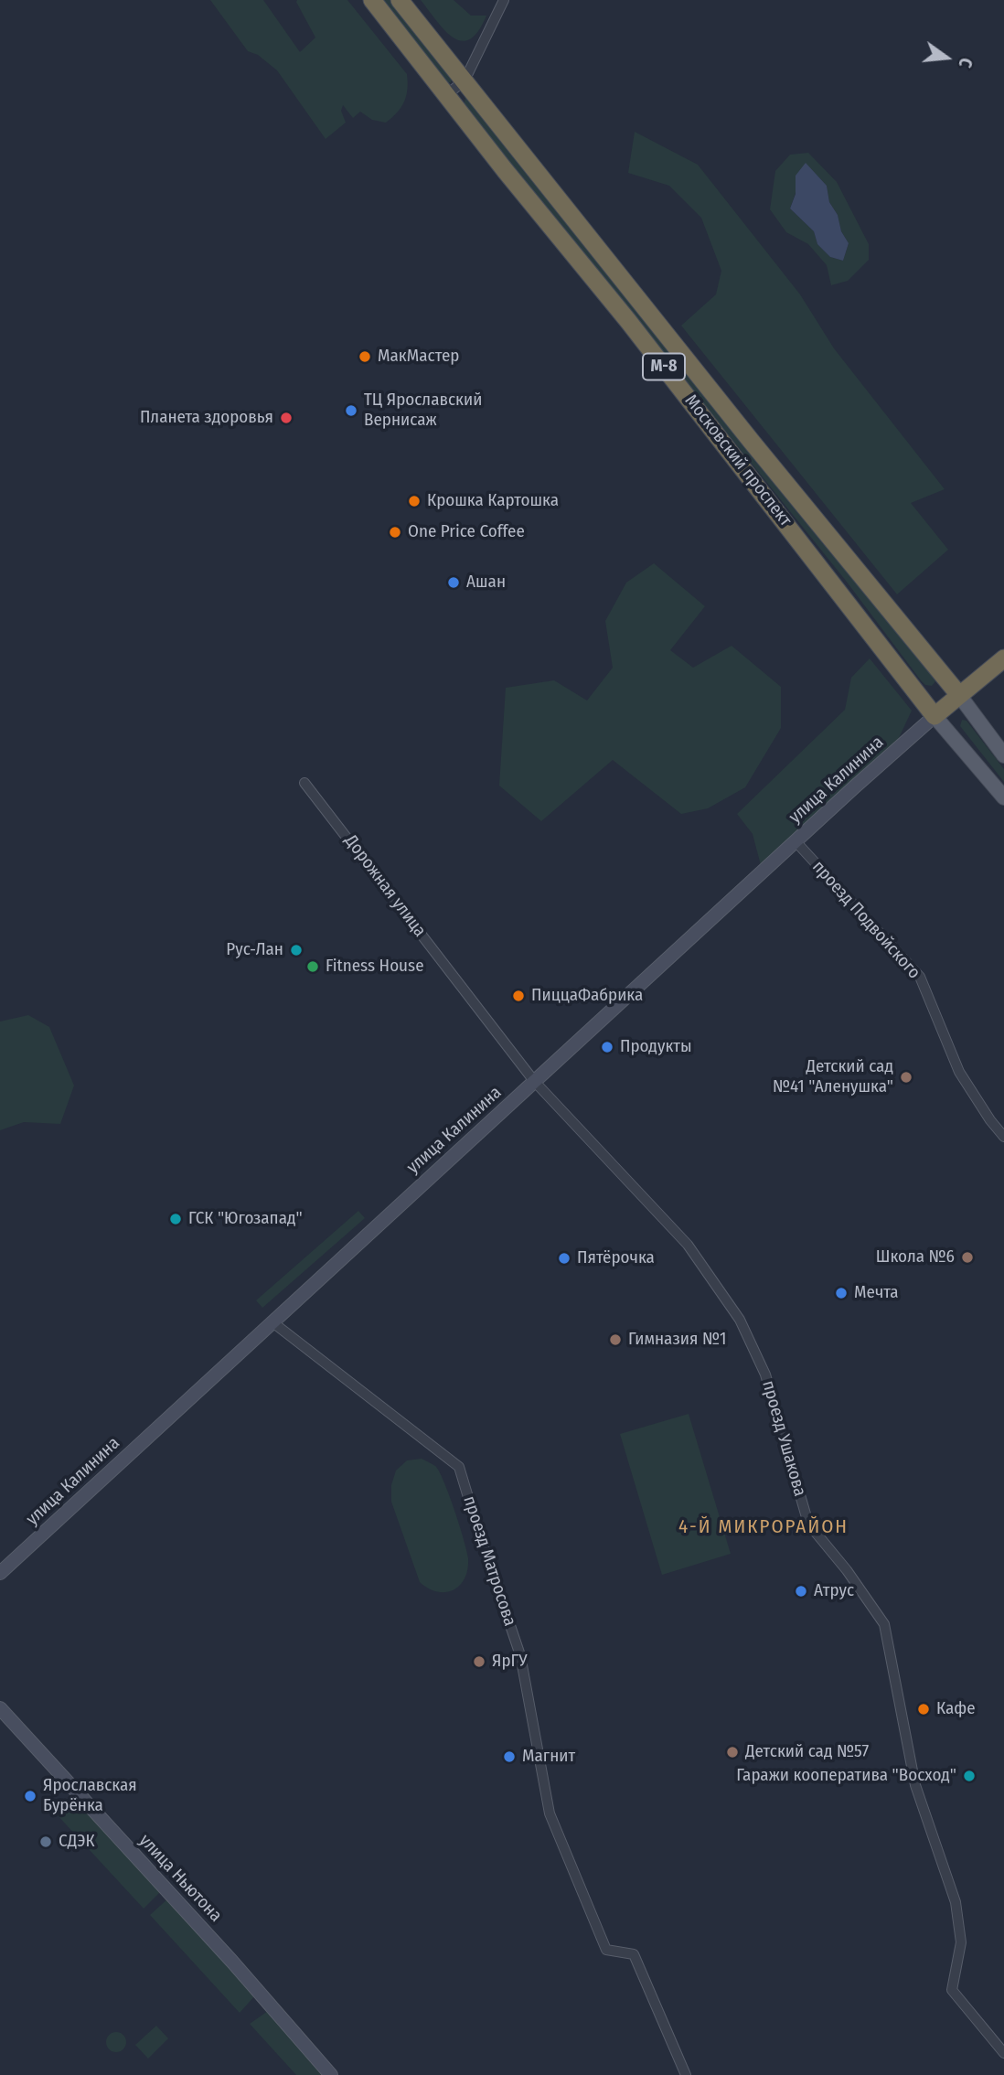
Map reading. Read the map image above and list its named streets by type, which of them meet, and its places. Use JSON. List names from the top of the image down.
{
  "streets": {
    "highway": ["М-8", "Московский проспект"],
    "main road": ["улица Калинина", "улица Ньютона"],
    "street": [
      "Дорожная улица",
      "проезд Подвойского",
      "проезд Ушакова",
      "проезд Матросова"
    ]
  },
  "crossings": [
    ["М-8", "Московский проспект"],
    ["Московский проспект", "улица Калинина"],
    ["улица Калинина", "Дорожная улица"],
    ["улица Калинина", "проезд Подвойского"],
    ["улица Калинина", "проезд Ушакова"],
    ["улица Калинина", "проезд Матросова"],
    ["Дорожная улица", "проезд Ушакова"]
  ],
  "districts": ["4-Й МИКРОРАЙОН"],
  "places": [
    "МакМастер",
    "ТЦ Ярославский Вернисаж",
    "Планета здоровья",
    "Крошка Картошка",
    "One Price Coffee",
    "Ашан",
    "Рус-Лан",
    "Fitness House",
    "ПиццаФабрика",
    "Продукты",
    "Детский сад №41 \"Аленушка\"",
    "ГСК \"Югозапад\"",
    "Школа №6",
    "Пятёрочка",
    "Мечта",
    "Гимназия №1",
    "Атрус",
    "ЯрГУ",
    "Кафе",
    "Детский сад №57",
    "Магнит",
    "Гаражи кооператива \"Восход\"",
    "Ярославская Бурёнка",
    "СДЭК"
  ],
  "north": "right"
}
